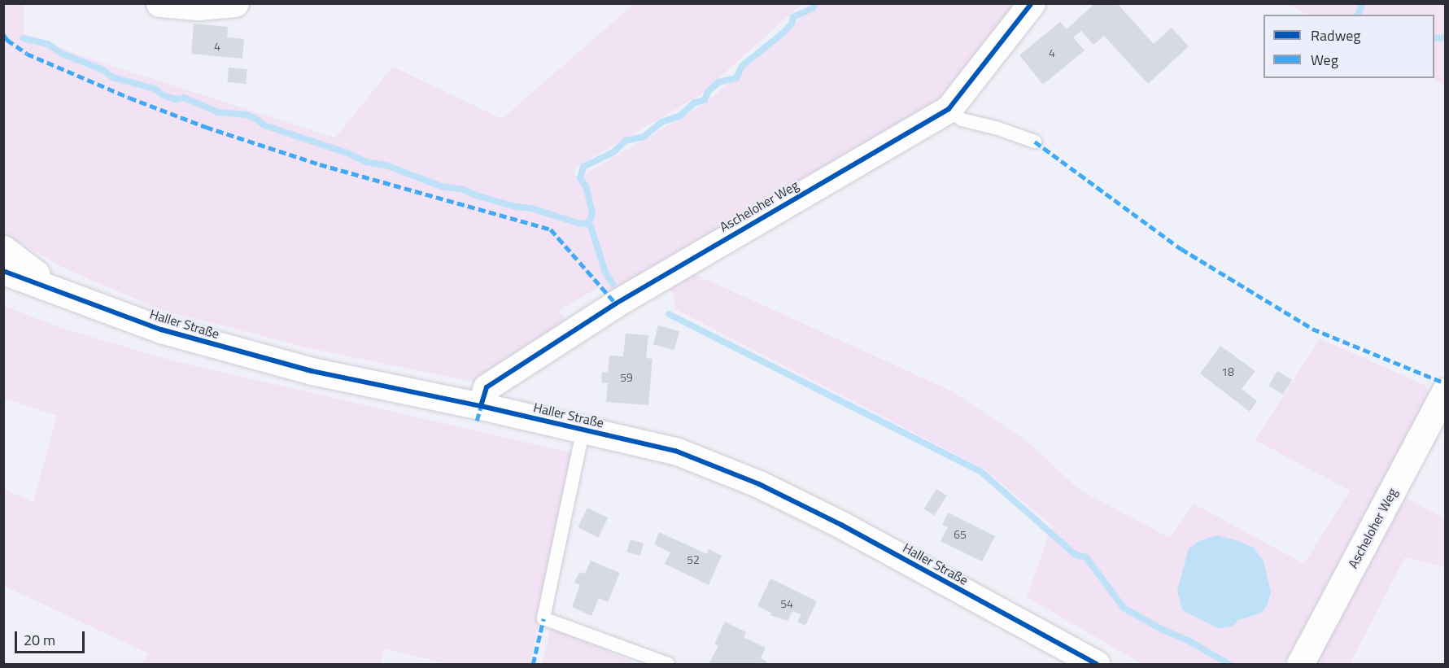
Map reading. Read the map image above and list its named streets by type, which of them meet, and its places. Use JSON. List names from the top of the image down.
{
  "streets": {
    "street": ["Ascheloher Weg", "Haller Straße"]
  },
  "crossings": [
    ["Ascheloher Weg", "Haller Straße"]
  ],
  "house_numbers": [
    "4",
    "4",
    "18",
    "59",
    "65",
    "52",
    "54"
  ],
  "legend": ["Radweg", "Weg"],
  "scale_bar": "20 m"
}
